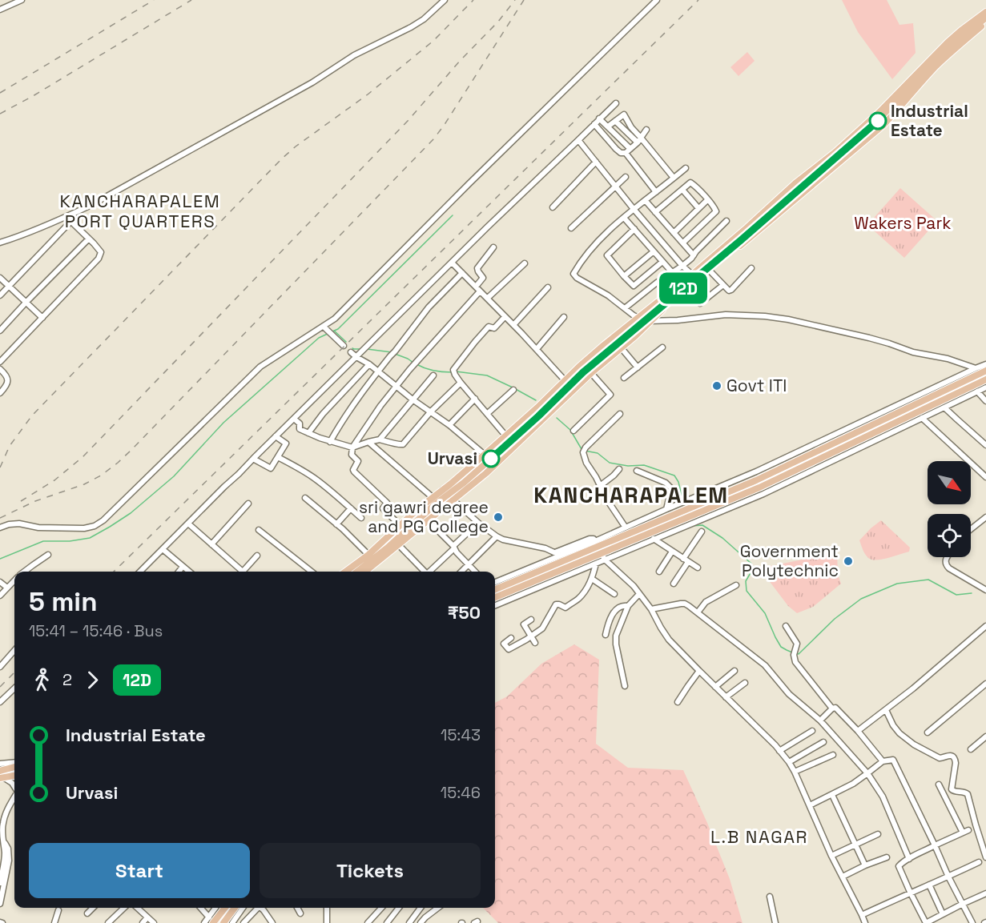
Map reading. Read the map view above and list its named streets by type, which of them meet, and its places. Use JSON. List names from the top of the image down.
{
  "districts": ["KANCHARAPALEM PORT QUARTERS", "KANCHARAPALEM", "L.B NAGAR"],
  "parks": ["Wakers Park"],
  "places": [
    "Industrial Estate",
    "Govt ITI",
    "Urvasi",
    "sri gawri degree and PG College",
    "Government Polytechnic"
  ],
  "lines": ["bus line 12D"],
  "north": "bottom right",
  "page": {
    "on_map": "12D",
    "heading": ["5 min", "15:41 – 15:46 · Bus", "₹50"],
    "legs": ["2", "12D"],
    "list": [
      {
        "name": "Industrial Estate",
        "value": "15:43"
      },
      {
        "name": "Urvasi",
        "value": "15:46"
      }
    ],
    "buttons": ["Start", "Tickets"]
  }
}
